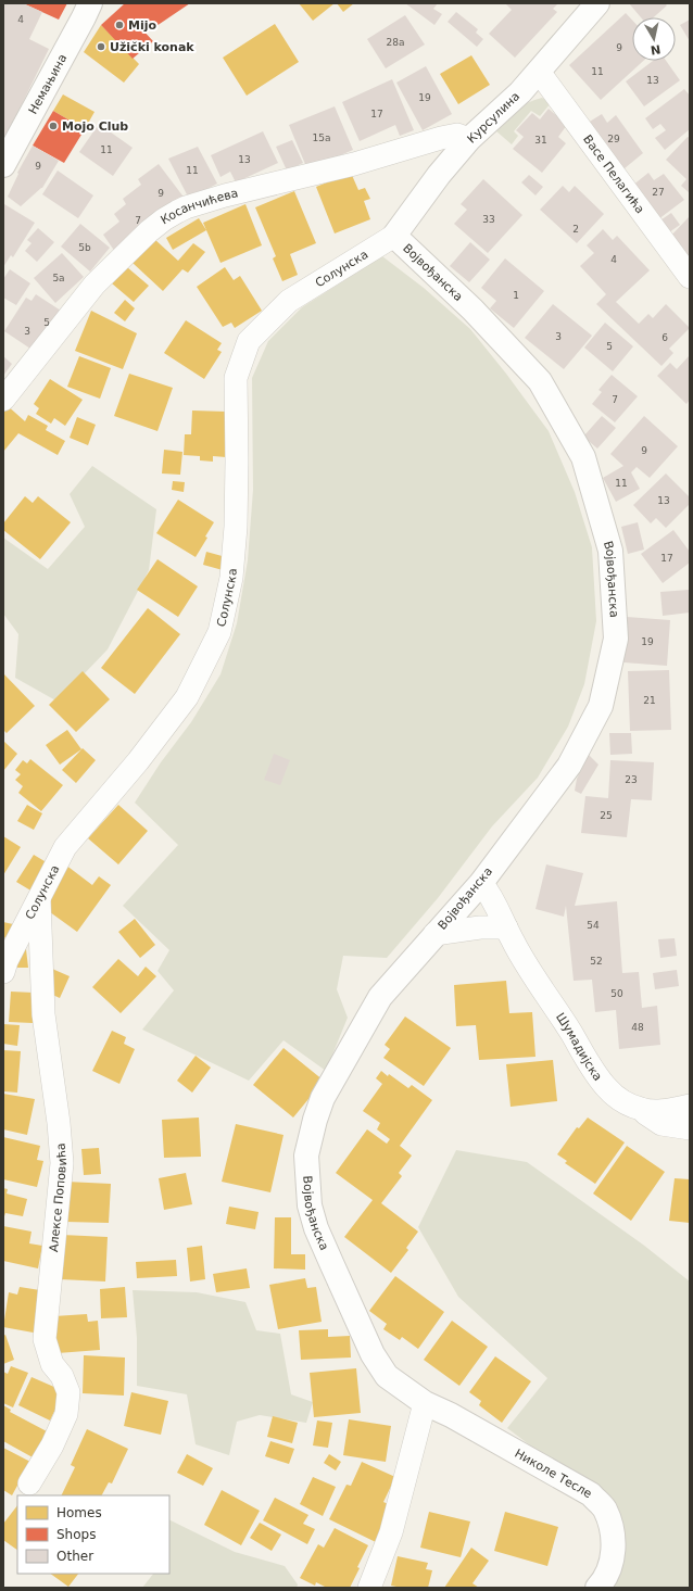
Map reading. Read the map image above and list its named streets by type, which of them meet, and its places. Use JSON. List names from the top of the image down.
{
  "streets": {
    "street": [
      "Немањина",
      "Курсулина",
      "Васе Пелагића",
      "Косанчићева",
      "Солунска",
      "Војвођанска",
      "Шумадијска",
      "Алексе Поповића",
      "Николе Тесле"
    ]
  },
  "crossings": [
    ["Курсулина", "Васе Пелагића"],
    ["Курсулина", "Косанчићева"],
    ["Курсулина", "Солунска"],
    ["Курсулина", "Војвођанска"],
    ["Солунска", "Војвођанска"],
    ["Солунска", "Алексе Поповића"],
    ["Војвођанска", "Шумадијска"],
    ["Војвођанска", "Николе Тесле"]
  ],
  "places": ["Mijo", "Užički konak", "Mojo Club"],
  "house_numbers": [
    "4",
    "28a",
    "9",
    "11",
    "13",
    "19",
    "17",
    "15a",
    "29",
    "31",
    "11",
    "13",
    "9",
    "11",
    "27",
    "9",
    "33",
    "7",
    "2",
    "5b",
    "4",
    "5a",
    "1",
    "5",
    "3",
    "3",
    "6",
    "5",
    "7",
    "9",
    "11",
    "13",
    "17",
    "19",
    "21",
    "23",
    "25",
    "54",
    "52",
    "50",
    "48"
  ],
  "legend": ["Homes", "Shops", "Other"],
  "north": "bottom"
}
